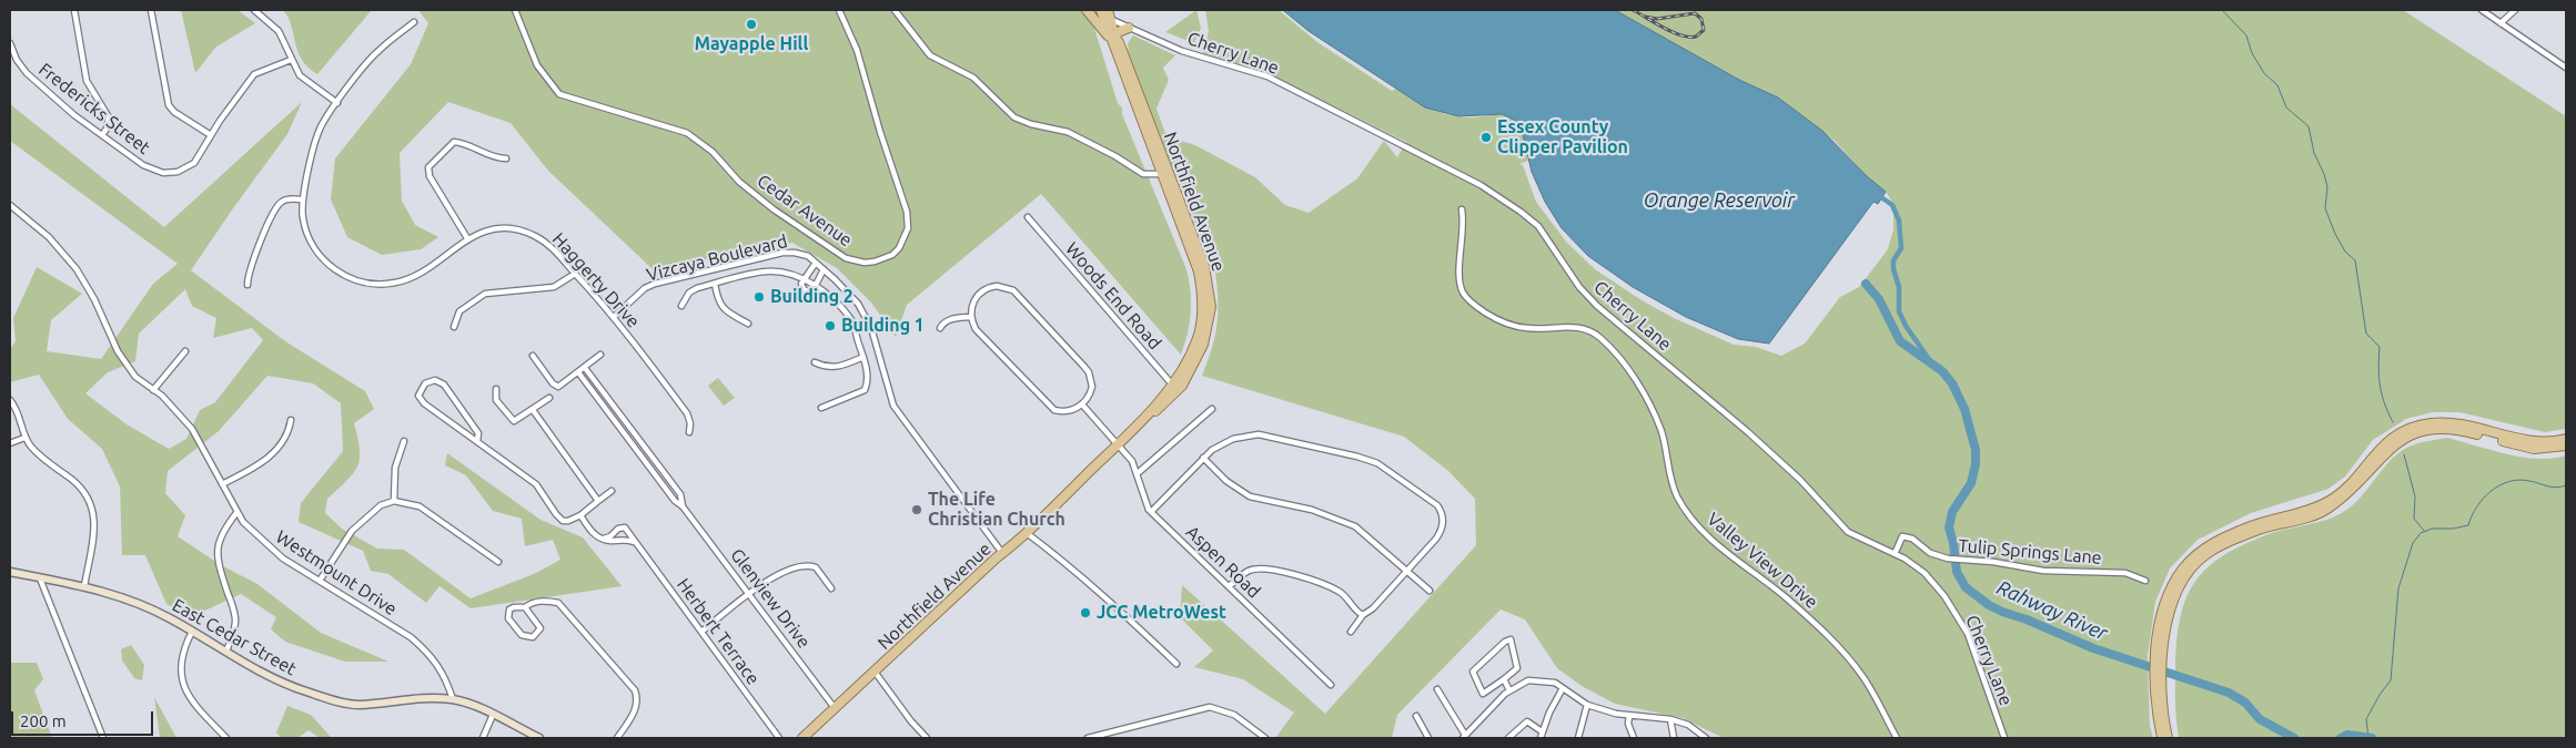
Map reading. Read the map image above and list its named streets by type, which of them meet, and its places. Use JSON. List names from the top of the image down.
{
  "streets": {
    "main road": ["Northfield Avenue", "East Cedar Street"],
    "street": [
      "Cherry Lane",
      "Fredericks Street",
      "Cedar Avenue",
      "Vizcaya Boulevard",
      "Haggerty Drive",
      "Woods End Road",
      "Tulip Springs Lane",
      "Valley View Drive",
      "Aspen Road",
      "Westmount Drive",
      "Glenview Drive",
      "Herbert Terrace"
    ]
  },
  "crossings": [
    ["Cherry Lane", "Northfield Avenue"],
    ["Cherry Lane", "Tulip Springs Lane"],
    ["Northfield Avenue", "Vizcaya Boulevard"],
    ["Northfield Avenue", "Woods End Road"],
    ["Northfield Avenue", "Aspen Road"],
    ["Northfield Avenue", "Glenview Drive"],
    ["Vizcaya Boulevard", "Haggerty Drive"],
    ["Westmount Drive", "East Cedar Street"]
  ],
  "water": ["Orange Reservoir", "Rahway River"],
  "places": [
    "Mayapple Hill",
    "Essex County Clipper Pavilion",
    "Building 2",
    "Building 1",
    "The Life Christian Church",
    "JCC MetroWest"
  ],
  "scale_bar": "200 m"
}
